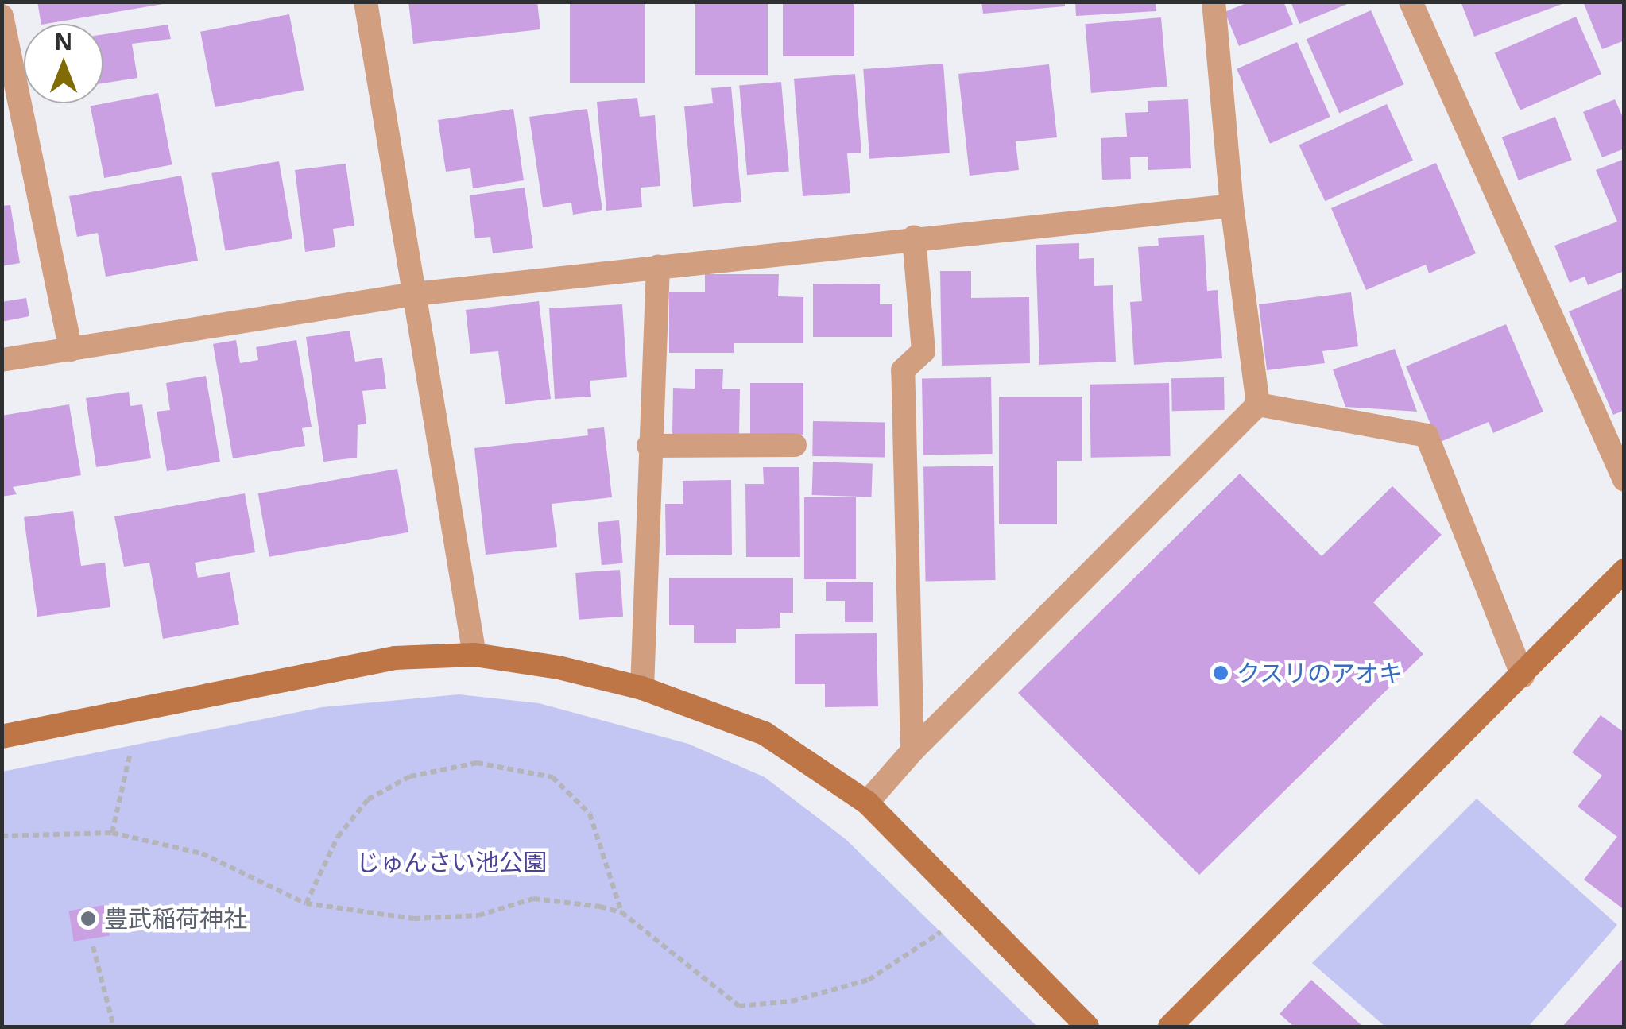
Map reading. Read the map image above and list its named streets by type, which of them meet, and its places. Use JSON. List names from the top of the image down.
{
  "parks": ["じゅんさい池公園"],
  "places": ["クスリのアオキ", "豊武稲荷神社"],
  "north": "top"
}
